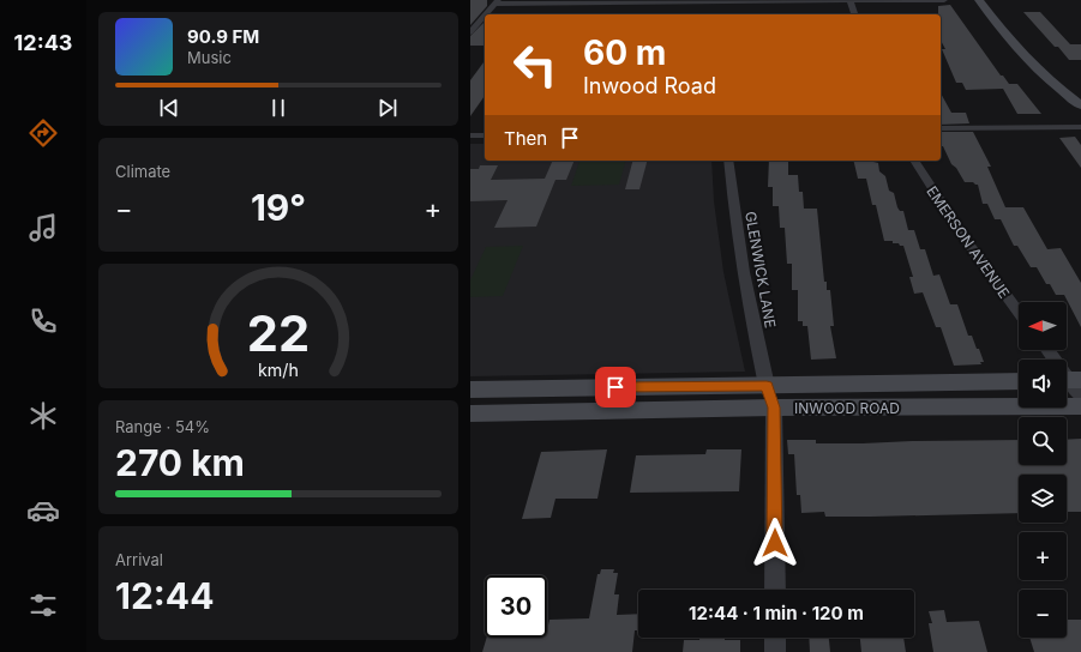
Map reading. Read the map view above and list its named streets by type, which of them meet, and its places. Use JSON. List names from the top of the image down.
{
  "streets": {
    "main road": ["INWOOD ROAD"],
    "street": ["EMERSON AVENUE", "GLENWICK LANE"]
  },
  "crossings": [
    ["GLENWICK LANE", "INWOOD ROAD"]
  ],
  "north": "left",
  "page": {
    "tabs": "12:43",
    "turn": ["60 m", "Inwood Road"],
    "song": ["90.9 FM", "Music"],
    "then": "Then",
    "tile": [
      "Climate",
      ["Range · 54%", "270 km"],
      ["Arrival", "12:44"]
    ],
    "heat": ["−", "19°", "+"],
    "map_buttons": ["+", "−"],
    "limit": "30",
    "trip": "12:44 · 1 min · 120 m",
    "gauge": ["22", "km/h"]
  }
}
